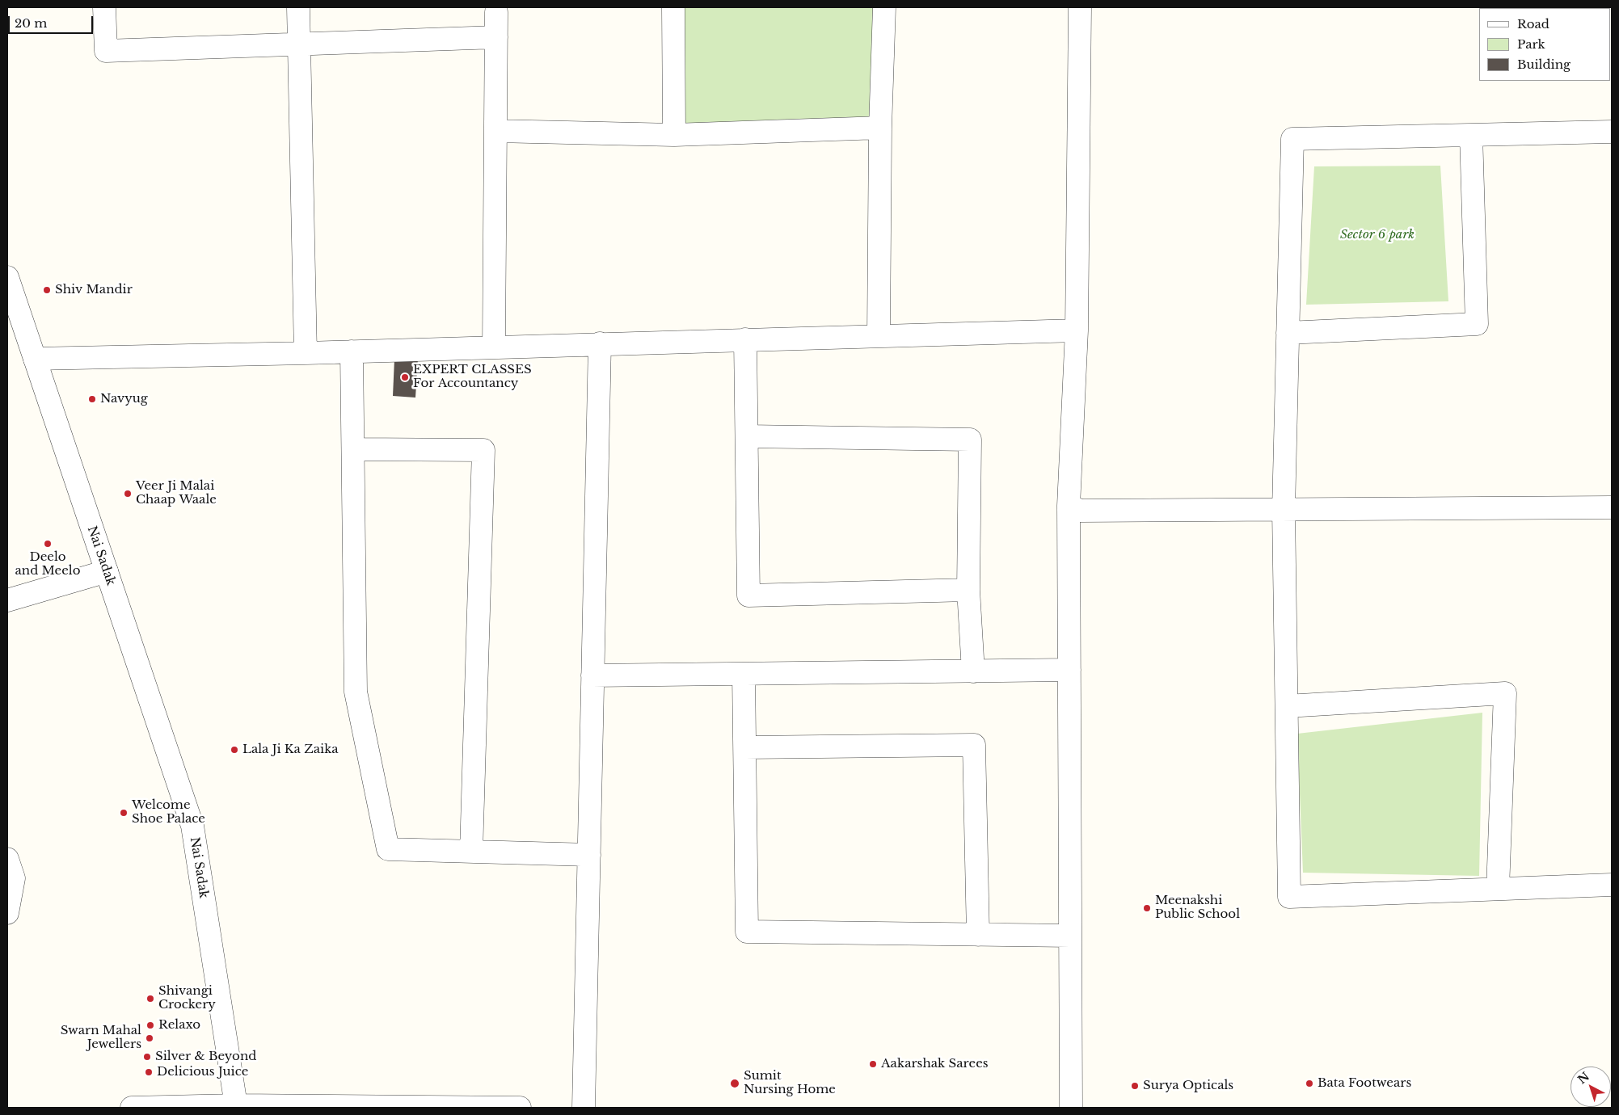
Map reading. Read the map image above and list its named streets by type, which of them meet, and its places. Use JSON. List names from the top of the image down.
{
  "streets": {
    "street": ["Nai Sadak"]
  },
  "parks": ["Sector 6 park"],
  "places": [
    "Shiv Mandir",
    "EXPERT CLASSES For Accountancy",
    "Navyug",
    "Veer Ji Malai Chaap Waale",
    "Deelo and Meelo",
    "Lala Ji Ka Zaika",
    "Welcome Shoe Palace",
    "Meenakshi Public School",
    "Shivangi Crockery",
    "Relaxo",
    "Swarn Mahal Jewellers",
    "Silver & Beyond",
    "Aakarshak Sarees",
    "Delicious Juice",
    "Sumit Nursing Home",
    "Bata Footwears",
    "Surya Opticals"
  ],
  "legend": ["Road", "Park", "Building"],
  "scale_bar": "20 m",
  "north": "top left"
}
